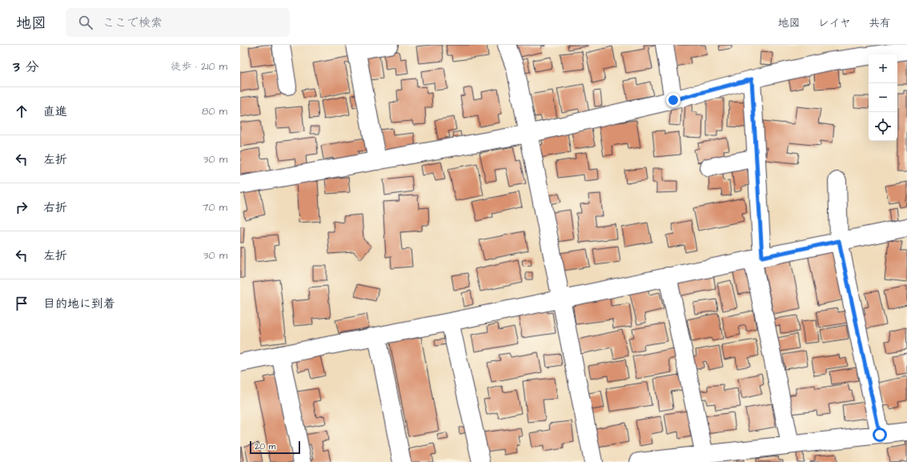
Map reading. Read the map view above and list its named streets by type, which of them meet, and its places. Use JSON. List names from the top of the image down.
{
  "scale_bar": "20 m",
  "page": {
    "header": "地図",
    "search": "ここで検索",
    "nav": ["地図", "レイヤ", "共有"],
    "heading": ["3 分", "徒歩 · 210 m"],
    "map_buttons": ["+", "−"],
    "list": [
      ["直進", "80 m"],
      ["左折", "30 m"],
      ["右折", "70 m"],
      ["左折", "30 m"],
      "目的地に到着"
    ],
    "scale": "20 m"
  }
}
